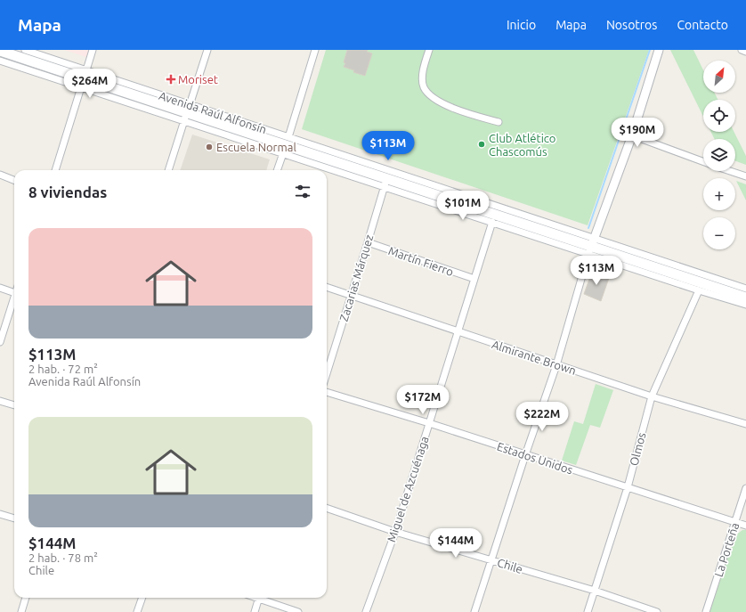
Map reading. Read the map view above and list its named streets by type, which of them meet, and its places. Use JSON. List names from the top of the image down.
{
  "streets": {
    "main road": ["Avenida Raúl Alfonsín"],
    "street": [
      "Martín Fierro",
      "Zacarias Márquez",
      "Almirante Brown",
      "Olmos",
      "Estados Unidos",
      "Miguel de Azcuénaga",
      "La Porteña",
      "Chile"
    ]
  },
  "crossings": [
    ["Avenida Raúl Alfonsín", "Zacarias Márquez"],
    ["Avenida Raúl Alfonsín", "Olmos"],
    ["Avenida Raúl Alfonsín", "Miguel de Azcuénaga"],
    ["Martín Fierro", "Zacarias Márquez"],
    ["Martín Fierro", "Miguel de Azcuénaga"],
    ["Zacarias Márquez", "Almirante Brown"],
    ["Almirante Brown", "Olmos"],
    ["Almirante Brown", "Miguel de Azcuénaga"],
    ["Olmos", "Estados Unidos"],
    ["Olmos", "Chile"],
    ["Estados Unidos", "Miguel de Azcuénaga"],
    ["Estados Unidos", "La Porteña"],
    ["Miguel de Azcuénaga", "Chile"]
  ],
  "places": {
    "health": ["Moriset"],
    "other": ["Club Atlético Chascomús", "Escuela Normal"]
  },
  "north": "top right",
  "page": {
    "header": "Mapa",
    "nav": [
      "Inicio",
      "Mapa",
      "Nosotros",
      "Contacto"
    ],
    "map_buttons": ["+", "−"],
    "price": [
      "$264M",
      "$190M",
      "$113M",
      "$101M",
      "$113M",
      "$172M",
      "$222M",
      "$144M"
    ],
    "heading": "8 viviendas",
    "list": [
      {
        "name": "$113M",
        "note": "2 hab. · 72 m² · Avenida Raúl Alfonsín"
      },
      {
        "name": "$144M",
        "note": "2 hab. · 78 m² · Chile"
      }
    ]
  }
}
